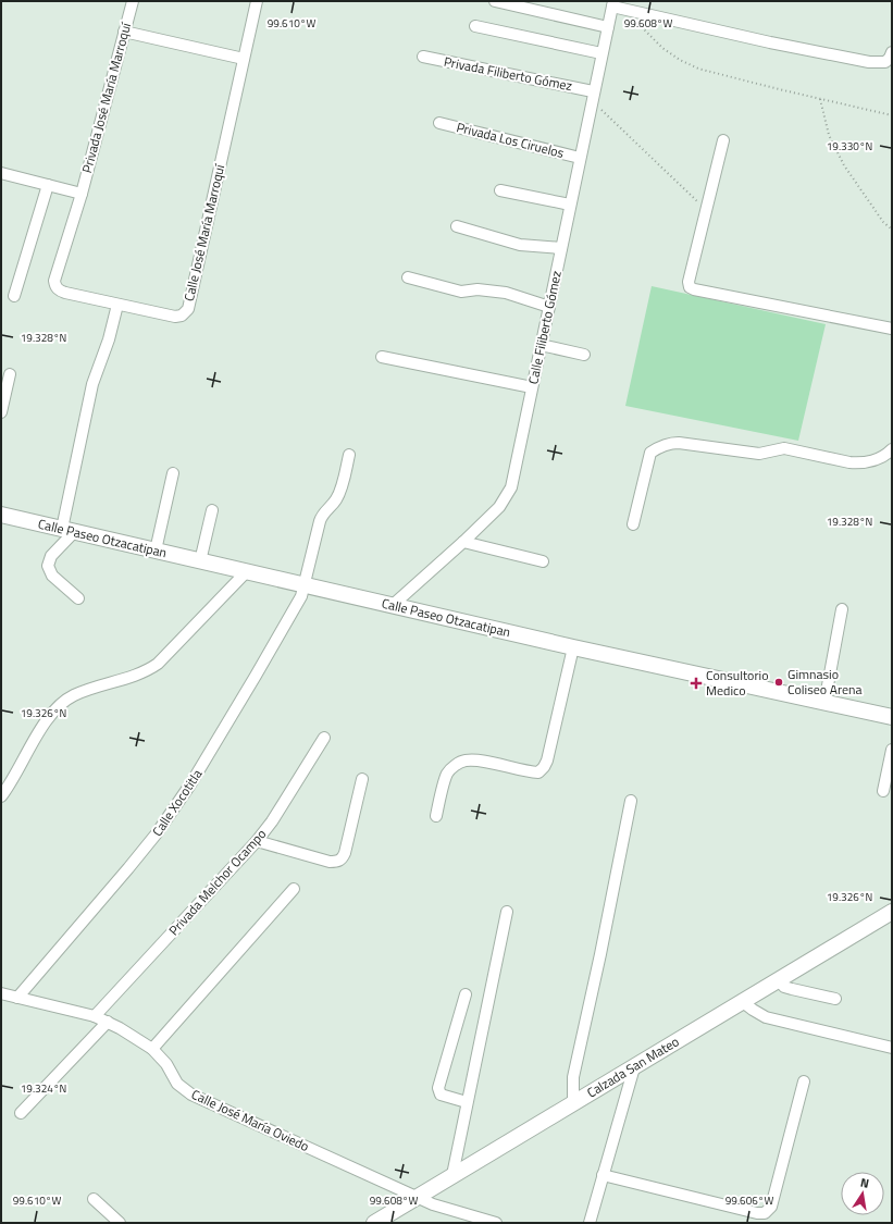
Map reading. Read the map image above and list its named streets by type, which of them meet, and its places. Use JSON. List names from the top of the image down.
{
  "streets": {
    "main road": ["Calle Paseo Otzacatipan", "Calzada San Mateo"],
    "street": [
      "Privada Filiberto Gómez",
      "Privada José María Marroquí",
      "Privada Los Ciruelos",
      "Calle José María Marroquí",
      "Calle Filiberto Gómez",
      "Calle Xocotitla",
      "Privada Melchor Ocampo",
      "Calle José María Oviedo"
    ]
  },
  "crossings": [
    ["Privada Filiberto Gómez", "Calle Filiberto Gómez"],
    ["Privada José María Marroquí", "Calle José María Marroquí"],
    ["Privada Los Ciruelos", "Calle Filiberto Gómez"],
    ["Calle Filiberto Gómez", "Calle Paseo Otzacatipan"],
    ["Calle Paseo Otzacatipan", "Calle Xocotitla"],
    ["Calle Xocotitla", "Calle José María Oviedo"],
    ["Privada Melchor Ocampo", "Calle José María Oviedo"],
    ["Calzada San Mateo", "Calle José María Oviedo"]
  ],
  "places": {
    "other": ["Gimnasio Coliseo Arena"],
    "health": ["Consultorio Medico"]
  },
  "north": "top",
  "coordinates": [
    "99.610°W",
    "99.608°W",
    "19.330°N",
    "19.328°N",
    "19.326°N",
    "19.324°N",
    "99.606°W"
  ]
}
